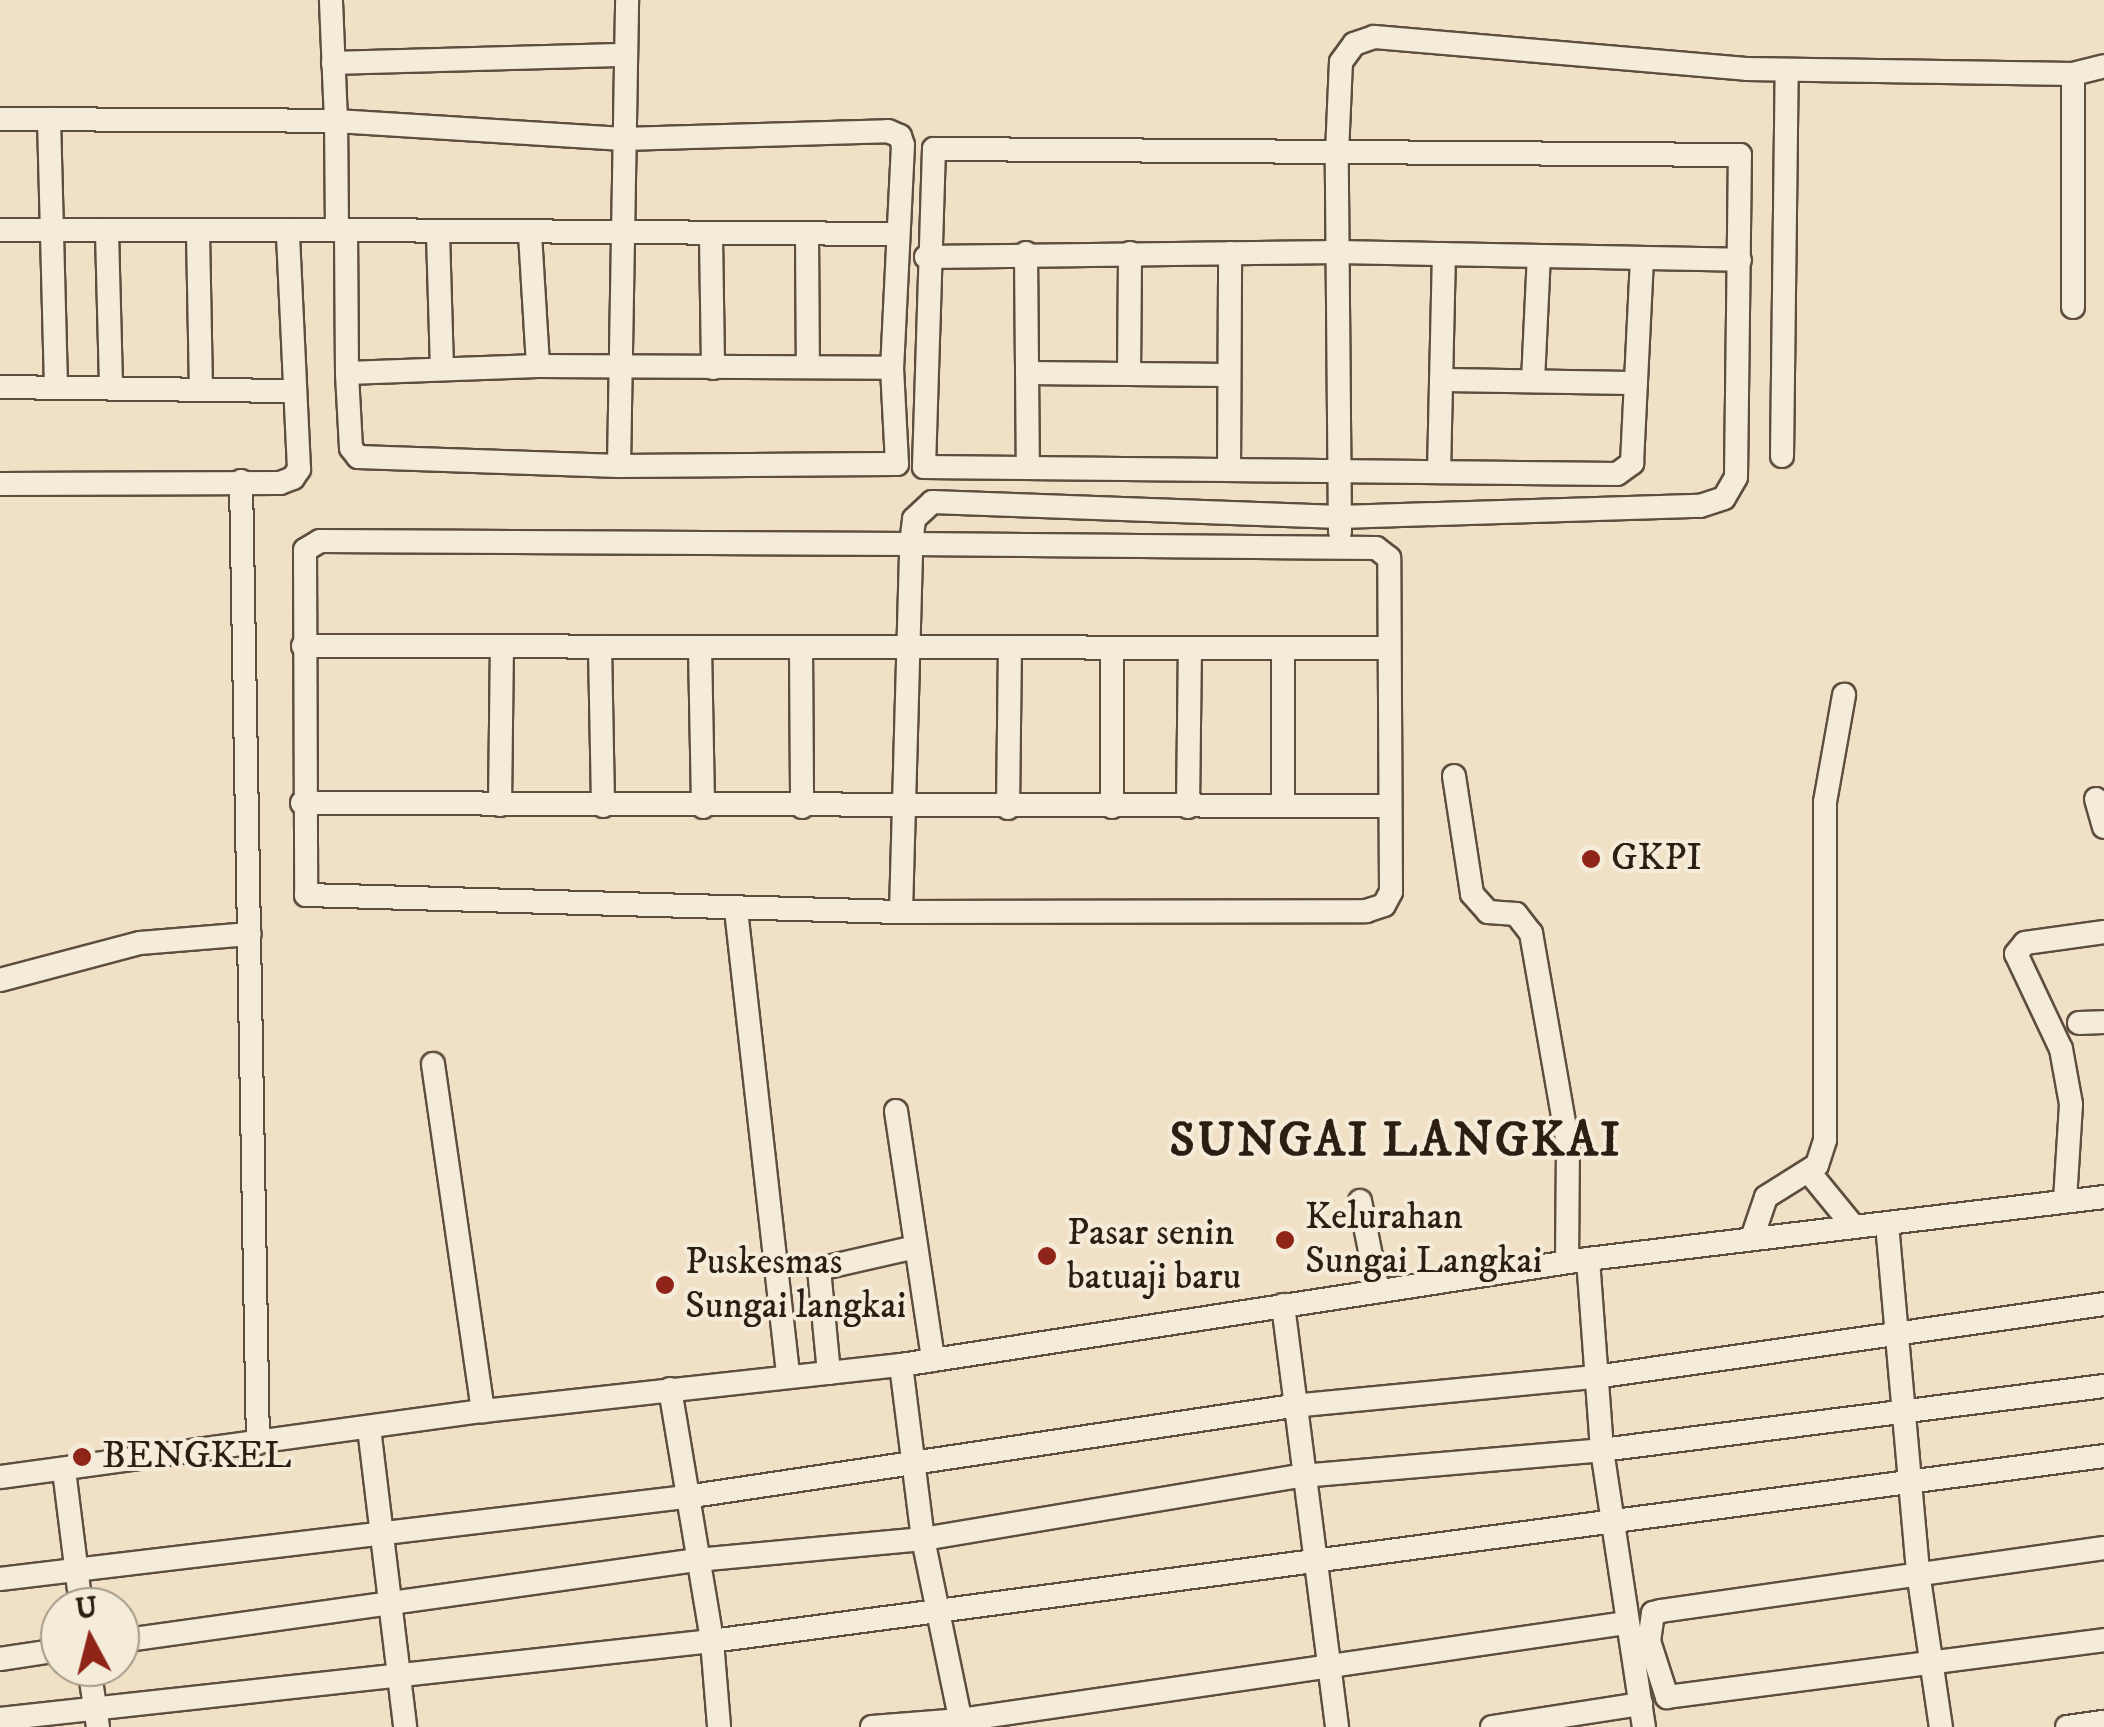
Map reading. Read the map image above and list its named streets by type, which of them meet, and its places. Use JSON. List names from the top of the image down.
{
  "districts": ["SUNGAI LANGKAI"],
  "places": [
    "GKPI",
    "Kelurahan Sungai Langkai",
    "Pasar senin batuaji baru",
    "Puskesmas Sungai langkai",
    "BENGKEL"
  ],
  "north": "top"
}
